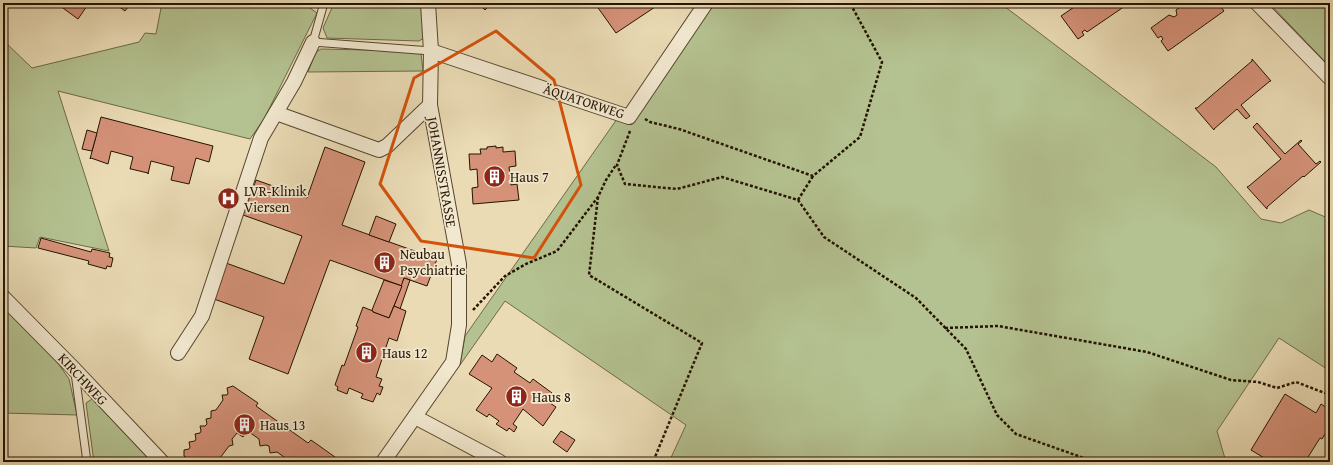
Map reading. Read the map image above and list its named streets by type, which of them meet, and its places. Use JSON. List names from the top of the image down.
{
  "streets": {
    "street": ["ÄQUATORWEG", "JOHANNISSTRASSE", "KIRCHWEG"]
  },
  "crossings": [
    ["ÄQUATORWEG", "JOHANNISSTRASSE"]
  ],
  "places": {
    "building": [
      "Haus 7",
      "Neubau Psychiatrie",
      "Haus 12",
      "Haus 8",
      "Haus 13"
    ],
    "hospital": ["LVR-Klinik Viersen"]
  }
}
